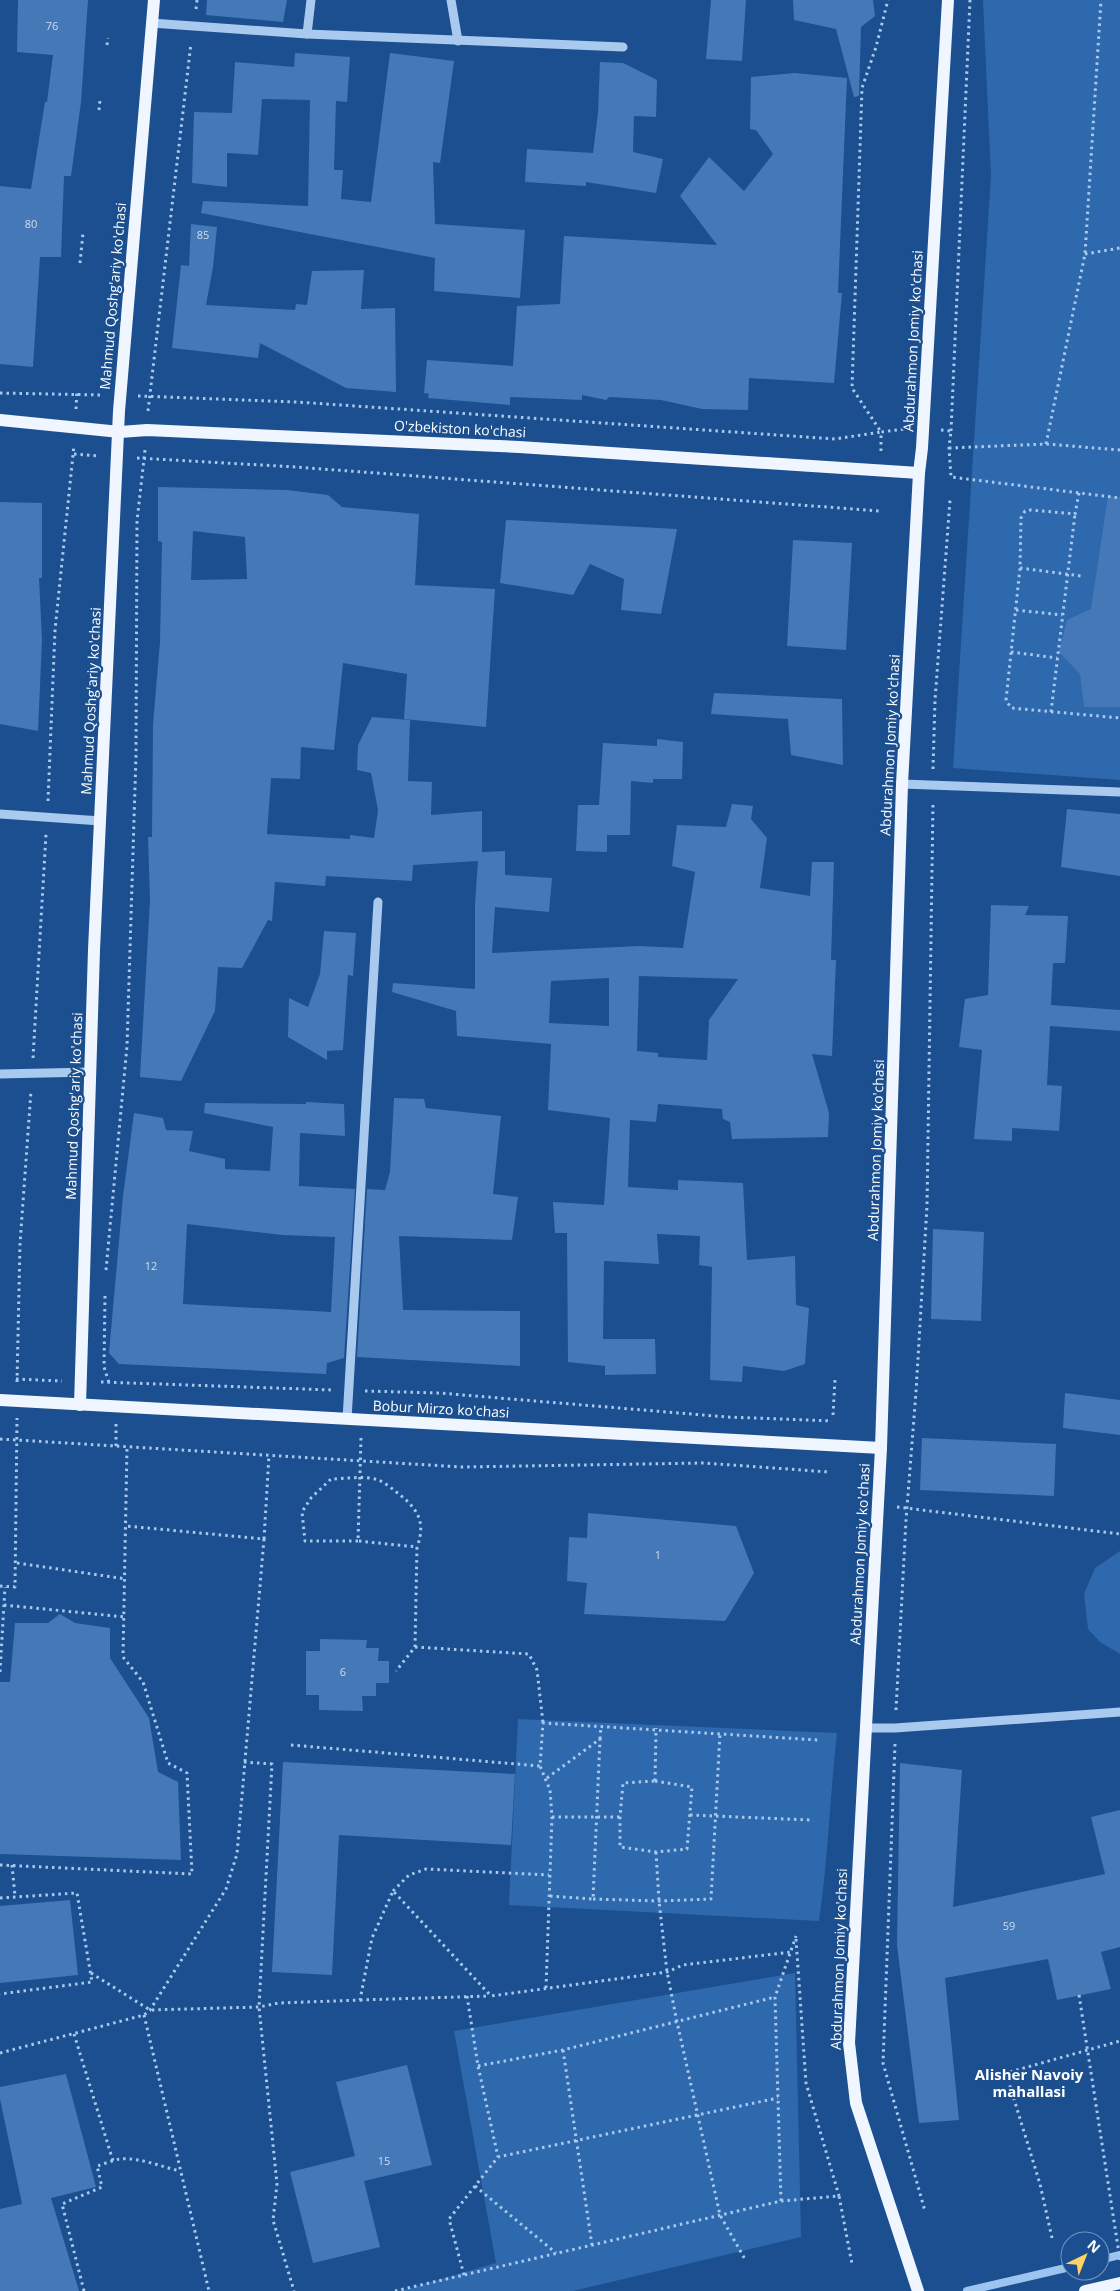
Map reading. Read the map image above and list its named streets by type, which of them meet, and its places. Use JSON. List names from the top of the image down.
{
  "streets": {
    "main road": [
      "Mahmud Qoshg'ariy ko'chasi",
      "Abdurahmon Jomiy ko'chasi",
      "O'zbekiston ko'chasi",
      "Bobur Mirzo ko'chasi"
    ]
  },
  "crossings": [
    ["Mahmud Qoshg'ariy ko'chasi", "O'zbekiston ko'chasi"],
    ["Mahmud Qoshg'ariy ko'chasi", "Bobur Mirzo ko'chasi"],
    ["Abdurahmon Jomiy ko'chasi", "O'zbekiston ko'chasi"],
    ["Abdurahmon Jomiy ko'chasi", "Bobur Mirzo ko'chasi"]
  ],
  "districts": ["Alisher Navoiy mahallasi"],
  "house_numbers": [
    "76",
    "80",
    "85",
    "12",
    "1",
    "6",
    "59",
    "15"
  ],
  "north": "top right"
}
